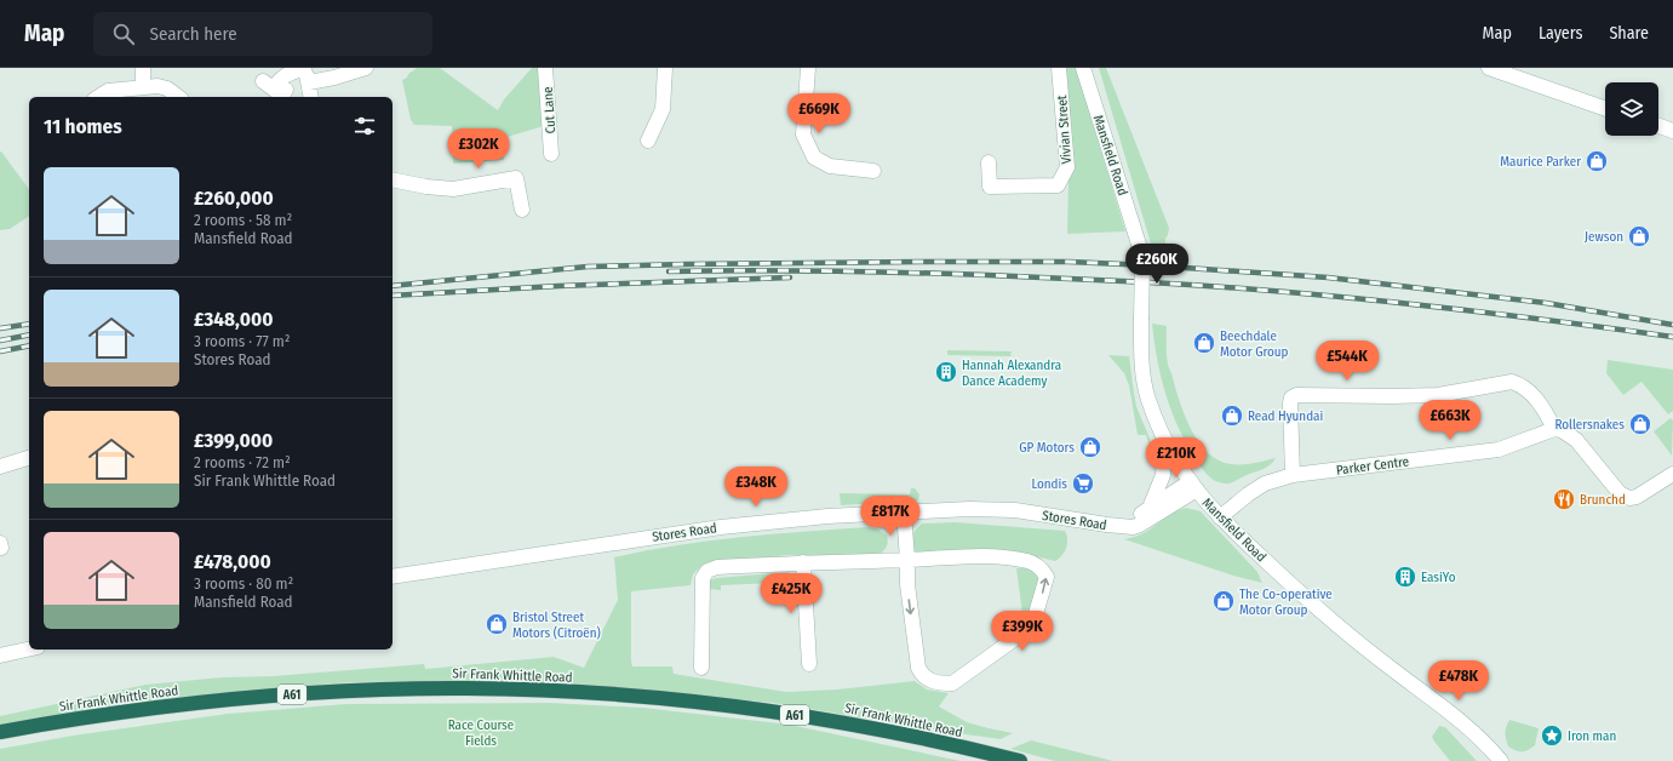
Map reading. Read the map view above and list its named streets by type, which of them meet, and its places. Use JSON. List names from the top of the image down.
{
  "streets": {
    "highway": ["Sir Frank Whittle Road", "A61"],
    "street": [
      "Cut Lane",
      "Vivian Street",
      "Mansfield Road",
      "Parker Centre",
      "Stores Road"
    ]
  },
  "crossings": [
    ["Mansfield Road", "Parker Centre"],
    ["Mansfield Road", "Stores Road"]
  ],
  "parks": ["Race Course Fields"],
  "places": {
    "shop": [
      "Maurice Parker",
      "Jewson",
      "Beechdale Motor Group",
      "Read Hyundai",
      "Rollersnakes",
      "GP Motors",
      "The Co-operative Motor Group",
      "Bristol Street Motors (Citroën)"
    ],
    "building": ["Hannah Alexandra Dance Academy", "EasiYo"],
    "supermarket": ["Londis"],
    "restaurant": ["Brunchd"],
    "place": ["Iron man"]
  },
  "page": {
    "header": "Map",
    "search": "Search here",
    "nav": ["Map", "Layers", "Share"],
    "price": [
      "£669K",
      "£302K",
      "£260K",
      "£544K",
      "£663K",
      "£210K",
      "£348K",
      "£817K",
      "£425K",
      "£399K",
      "£478K"
    ],
    "heading": "11 homes",
    "list": [
      {
        "name": "£260,000",
        "note": "2 rooms · 58 m² · Mansfield Road"
      },
      {
        "name": "£348,000",
        "note": "3 rooms · 77 m² · Stores Road"
      },
      {
        "name": "£399,000",
        "note": "2 rooms · 72 m² · Sir Frank Whittle Road"
      },
      {
        "name": "£478,000",
        "note": "3 rooms · 80 m² · Mansfield Road"
      }
    ]
  }
}
